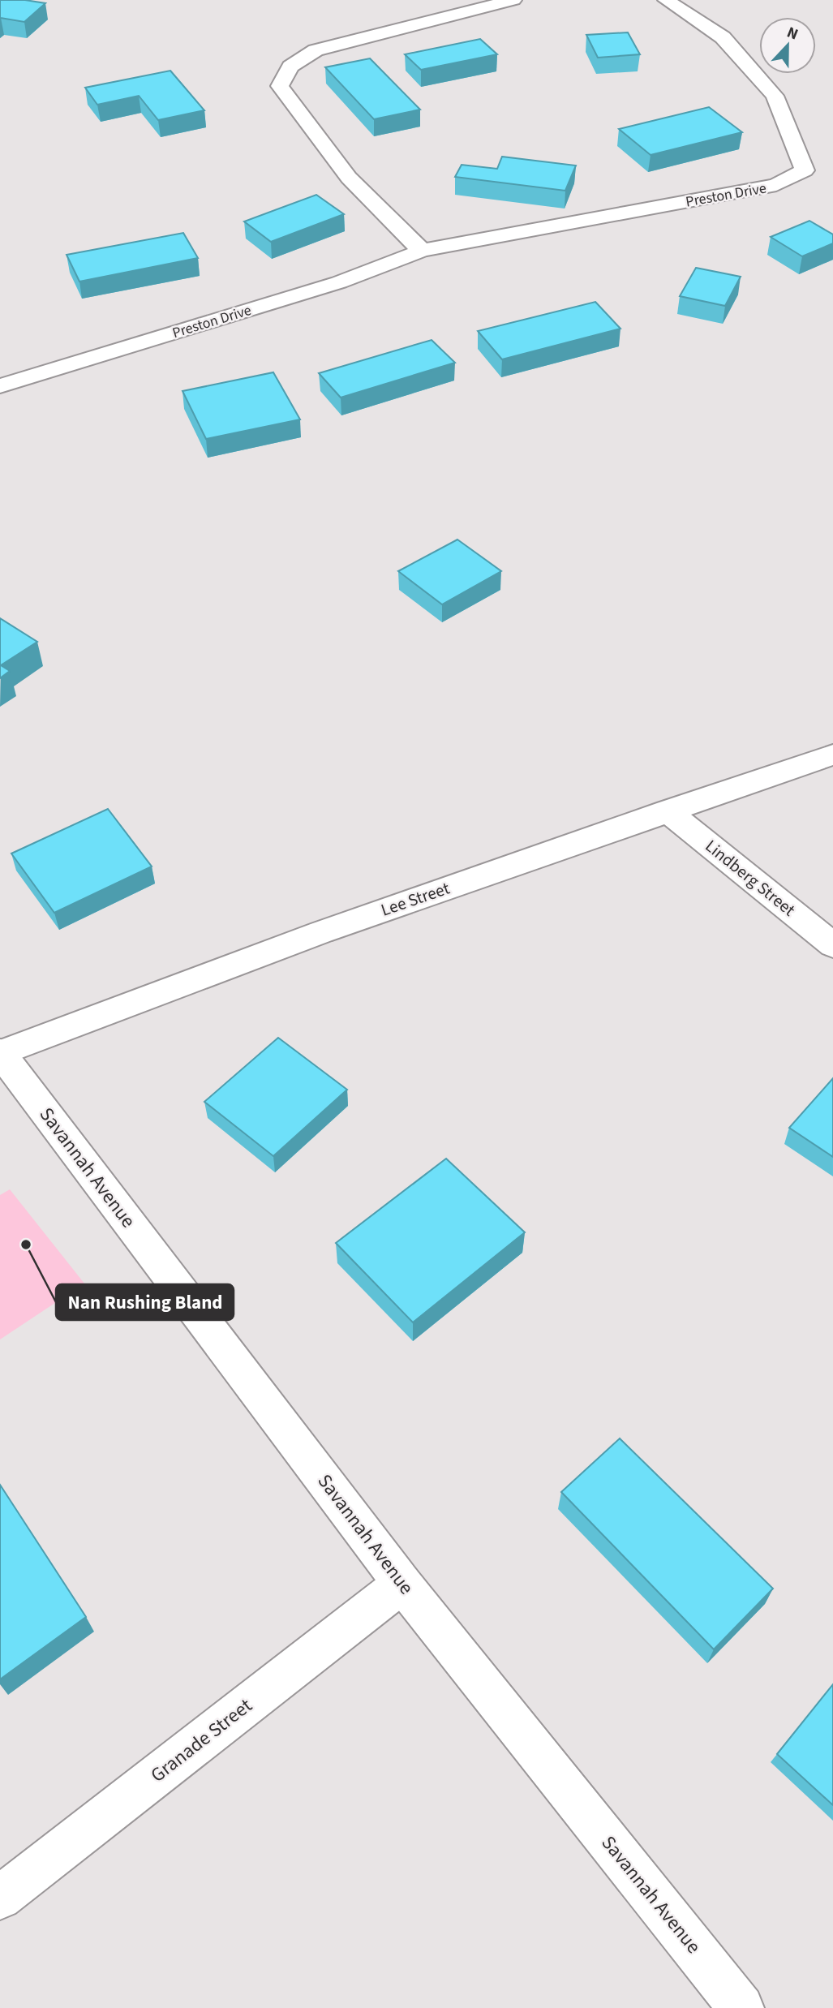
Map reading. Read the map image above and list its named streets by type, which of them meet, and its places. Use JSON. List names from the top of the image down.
{
  "streets": {
    "street": [
      "Preston Drive",
      "Lindberg Street",
      "Lee Street",
      "Savannah Avenue",
      "Granade Street"
    ]
  },
  "crossings": [
    ["Lindberg Street", "Lee Street"],
    ["Lee Street", "Savannah Avenue"],
    ["Savannah Avenue", "Granade Street"]
  ],
  "places": ["Nan Rushing Bland"],
  "north": "top"
}
